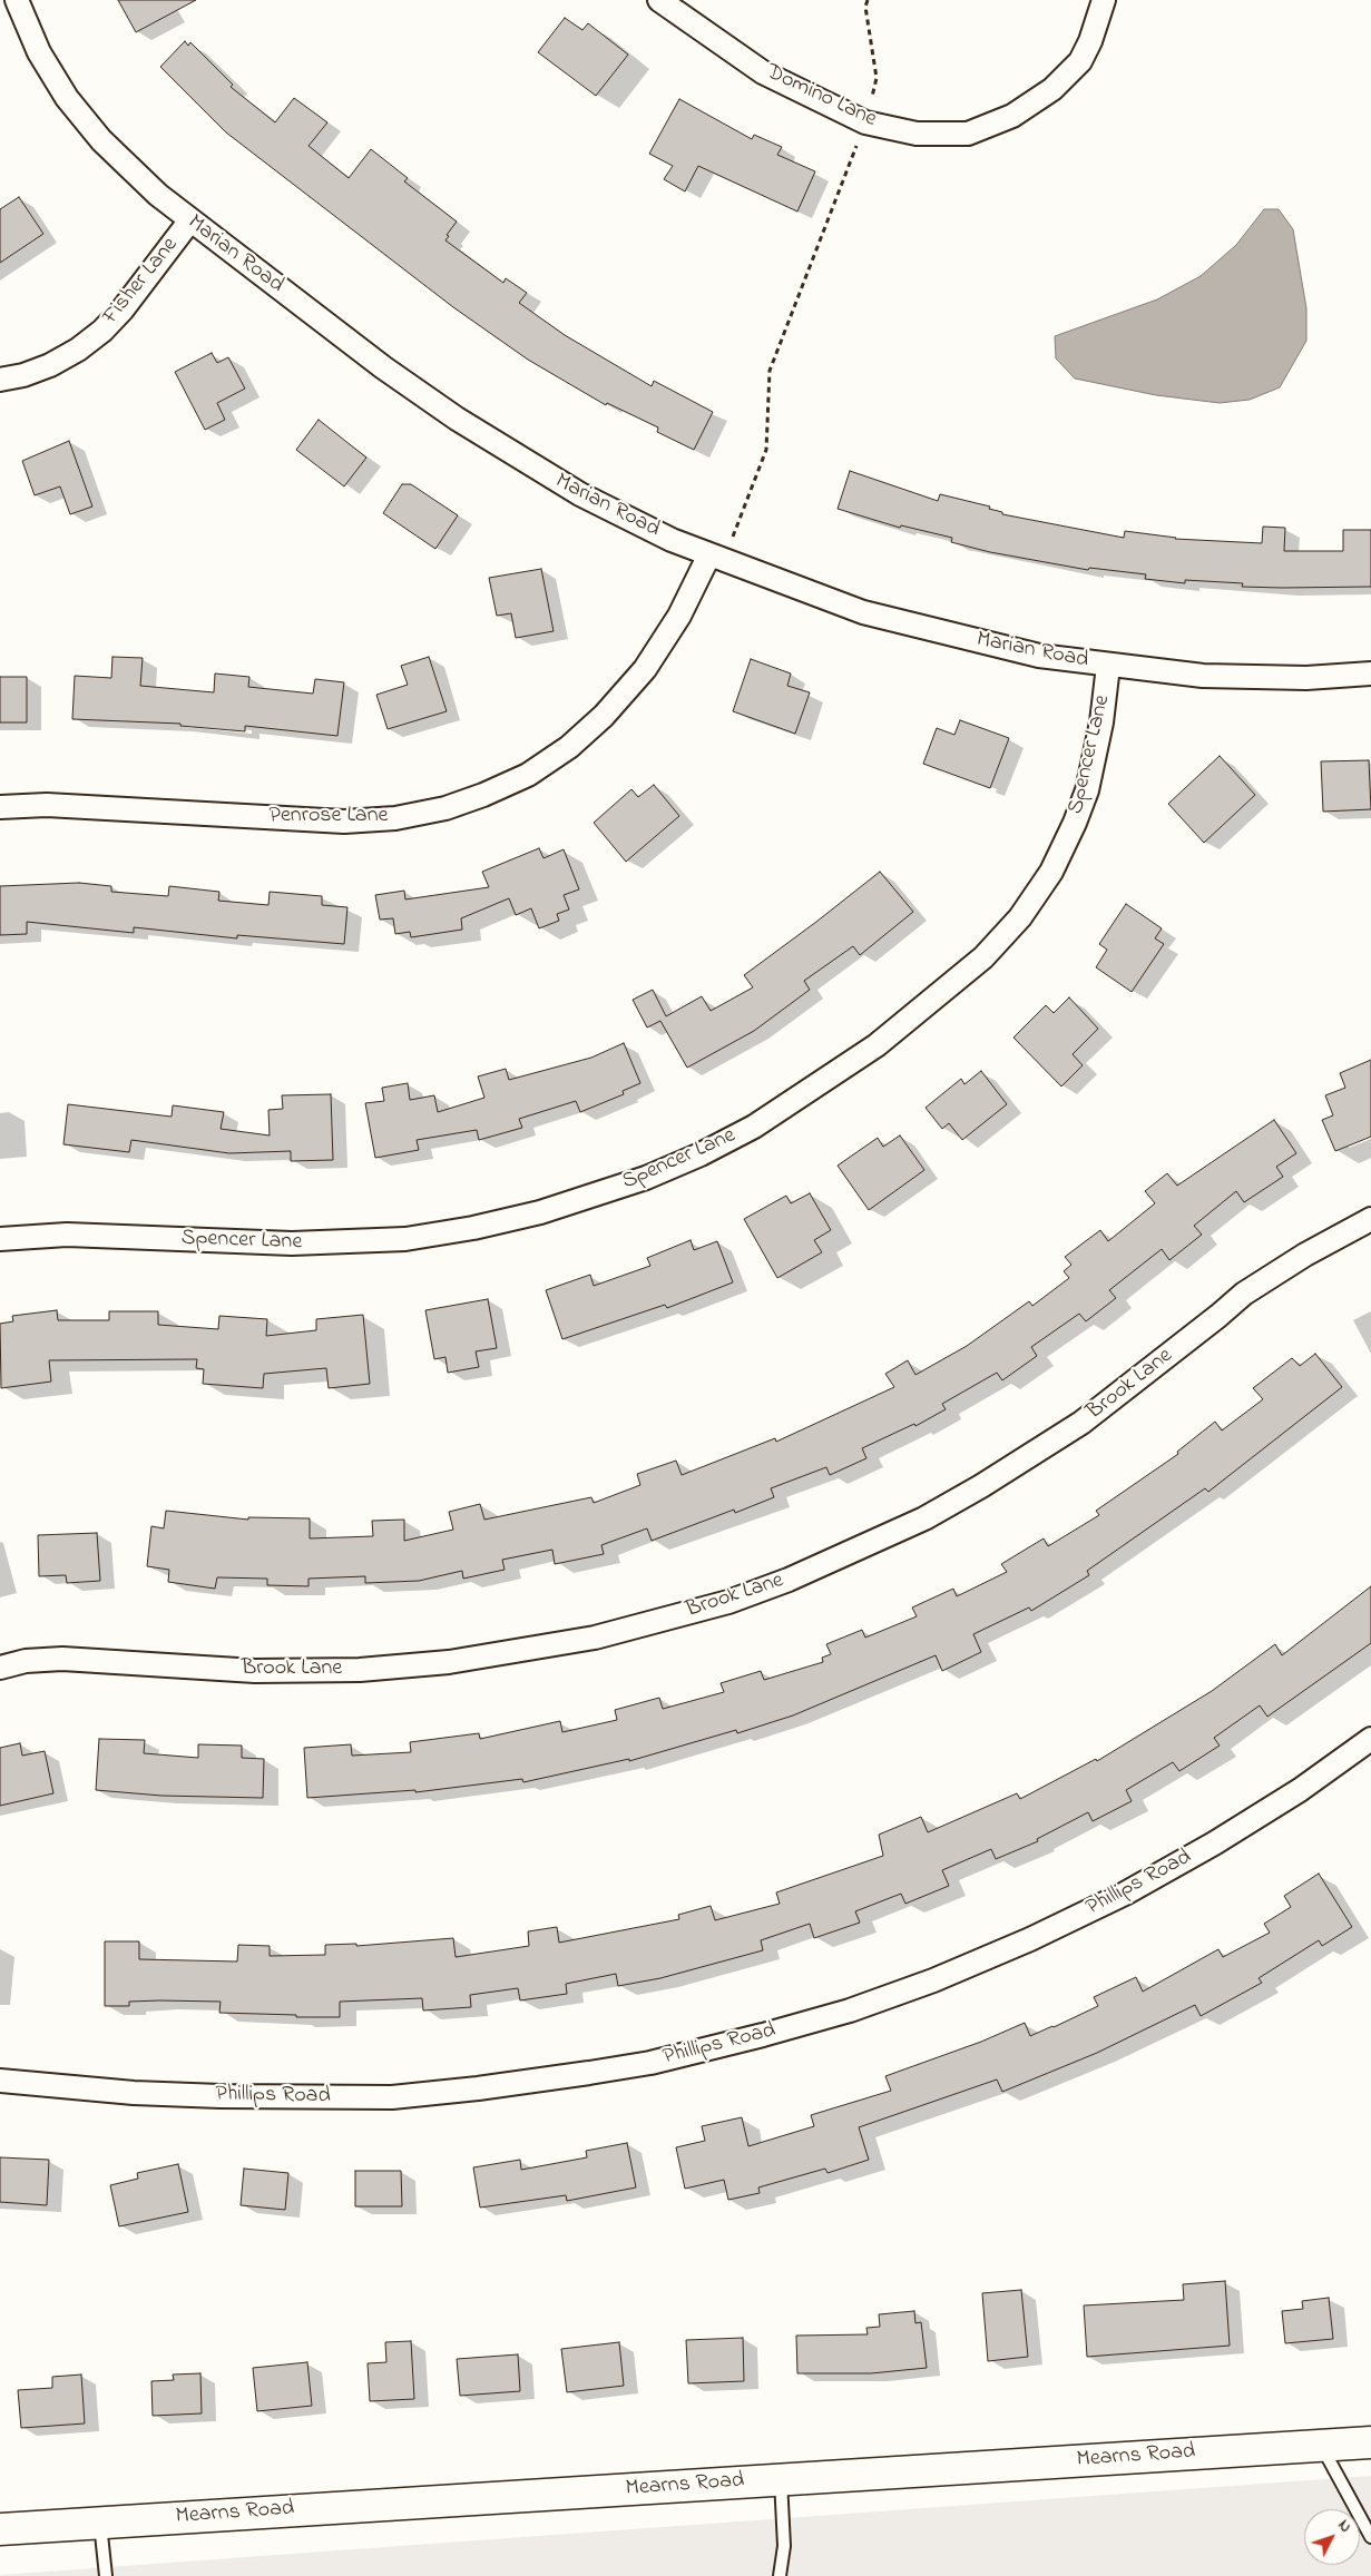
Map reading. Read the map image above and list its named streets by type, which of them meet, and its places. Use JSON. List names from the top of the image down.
{
  "streets": {
    "street": [
      "Domino Lane",
      "Marian Road",
      "Fisher Lane",
      "Spencer Lane",
      "Penrose Lane",
      "Brook Lane",
      "Phillips Road",
      "Mearns Road"
    ]
  },
  "crossings": [
    ["Marian Road", "Fisher Lane"],
    ["Marian Road", "Spencer Lane"],
    ["Marian Road", "Penrose Lane"]
  ],
  "north": "top right"
}
